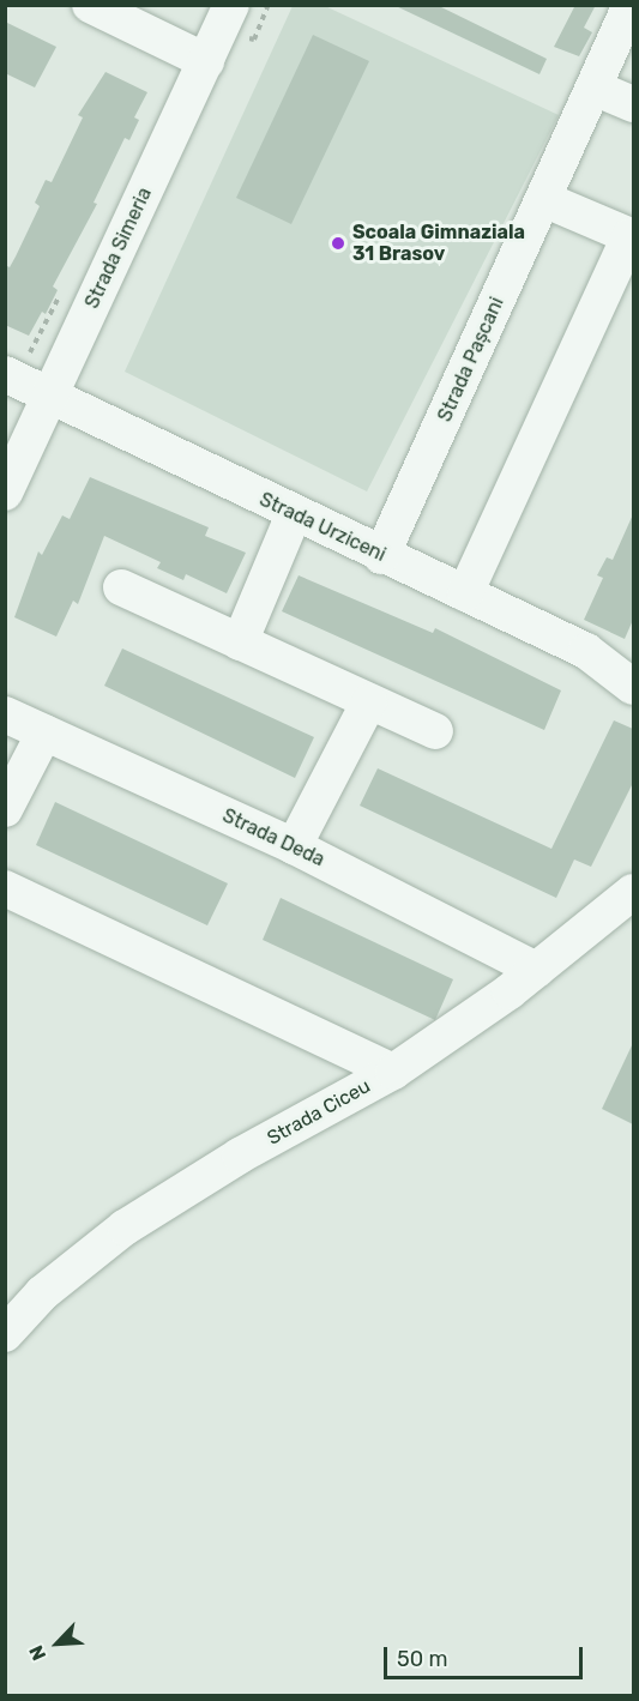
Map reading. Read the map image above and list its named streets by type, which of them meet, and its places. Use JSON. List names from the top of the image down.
{
  "streets": {
    "street": [
      "Strada Simeria",
      "Strada Pașcani",
      "Strada Urziceni",
      "Strada Deda",
      "Strada Ciceu"
    ]
  },
  "crossings": [
    ["Strada Simeria", "Strada Urziceni"],
    ["Strada Pașcani", "Strada Urziceni"],
    ["Strada Deda", "Strada Ciceu"]
  ],
  "places": ["Scoala Gimnaziala 31 Brasov"],
  "scale_bar": "50 m",
  "north": "bottom left"
}
